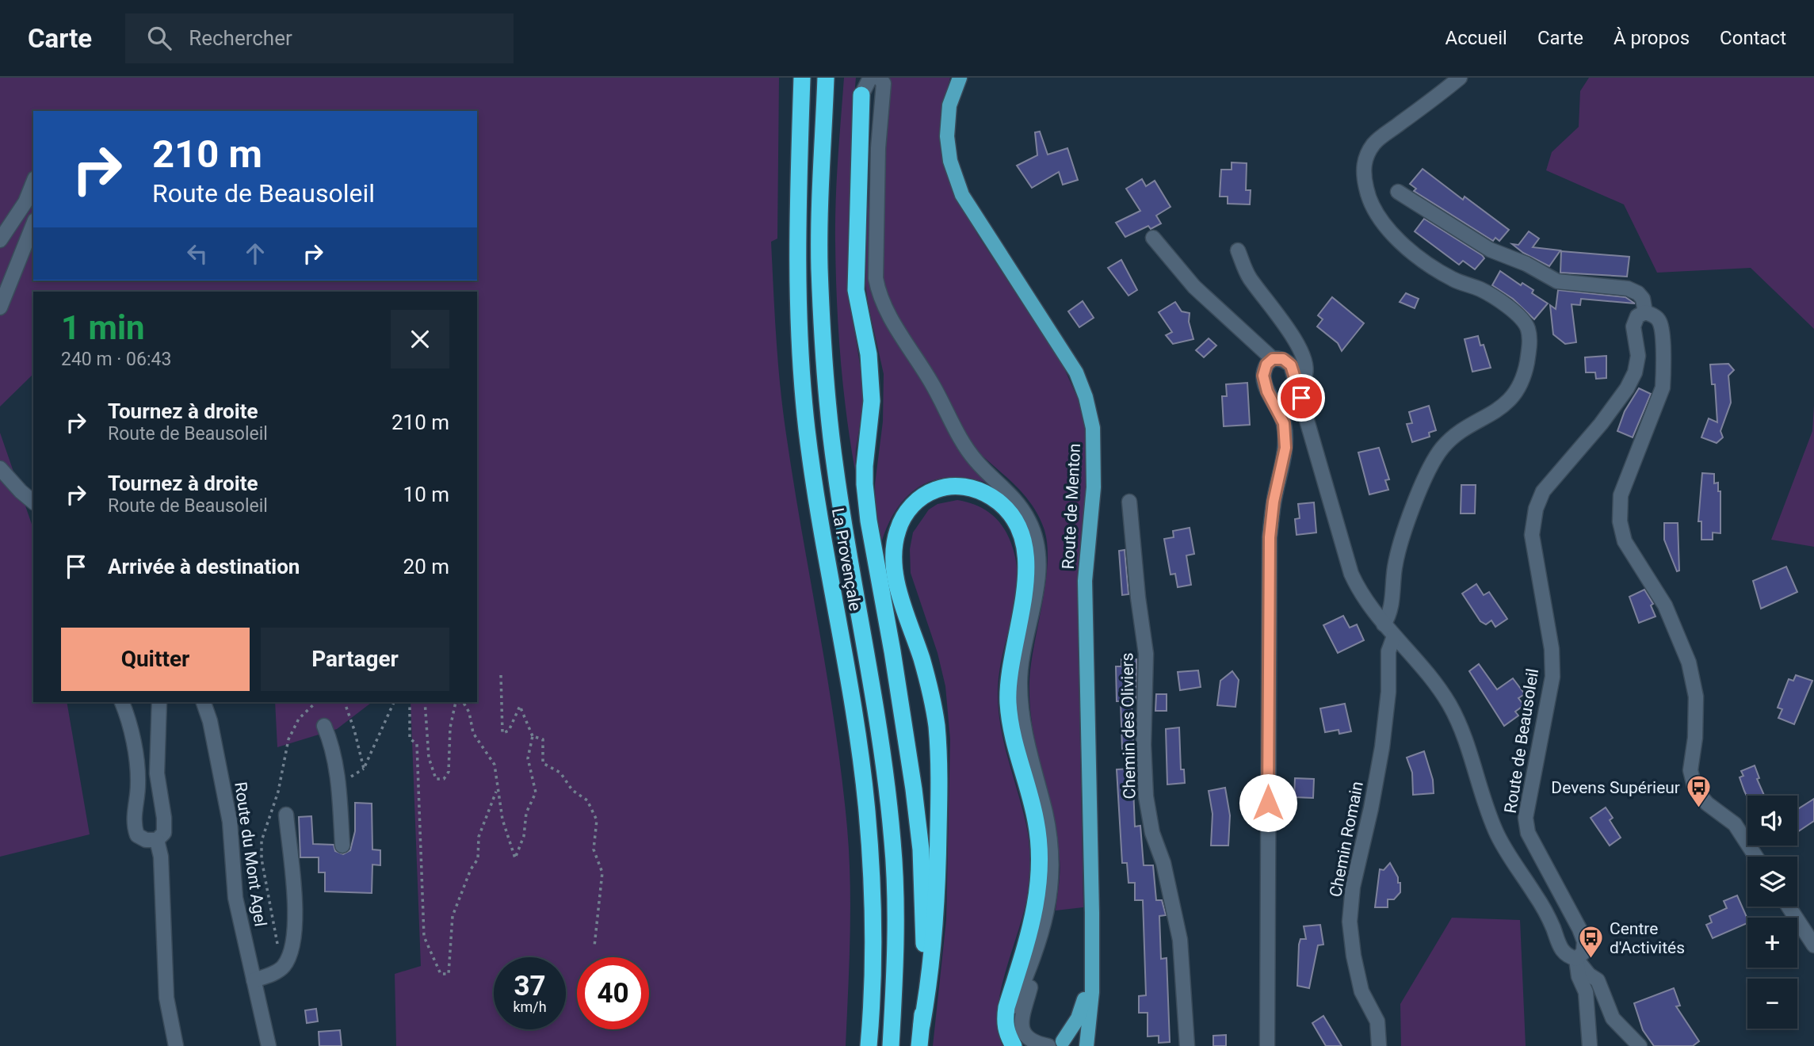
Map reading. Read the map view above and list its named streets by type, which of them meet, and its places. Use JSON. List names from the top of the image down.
{
  "streets": {
    "highway": ["La Provençale"],
    "main road": ["Route de Menton"],
    "street": [
      "Chemin des Oliviers",
      "Route de Beausoleil",
      "Chemin Romain",
      "Route du Mont Agel"
    ]
  },
  "crossings": [
    ["Route de Beausoleil", "Chemin Romain"]
  ],
  "places": {
    "bus stop": ["Devens Supérieur", "Centre d'Activités"]
  },
  "page": {
    "header": "Carte",
    "search": "Rechercher",
    "nav": [
      "Accueil",
      "Carte",
      "À propos",
      "Contact"
    ],
    "turn": ["210 m", "Route de Beausoleil"],
    "heading": ["1 min", "240 m · 06:43"],
    "list": [
      {
        "name": "Tournez à droite",
        "note": "Route de Beausoleil",
        "value": "210 m"
      },
      {
        "name": "Tournez à droite",
        "note": "Route de Beausoleil",
        "value": "10 m"
      },
      {
        "name": "Arrivée à destination",
        "value": "20 m"
      }
    ],
    "buttons": ["Quitter", "Partager"],
    "map_buttons": ["+", "−"],
    "speed": "37 km/h",
    "limit": "40"
  }
}
